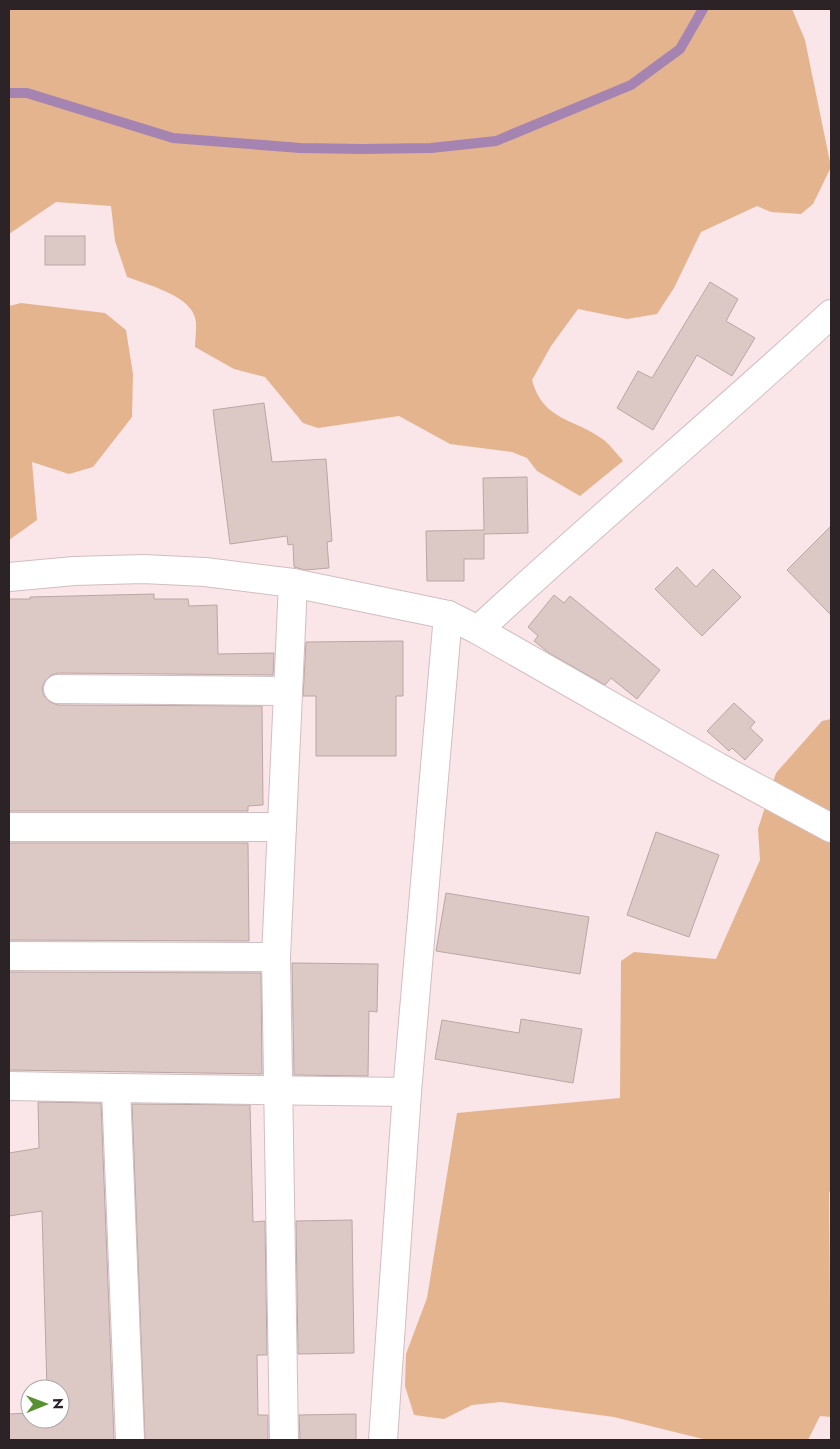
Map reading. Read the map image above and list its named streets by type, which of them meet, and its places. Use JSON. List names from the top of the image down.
{
  "north": "right"
}
